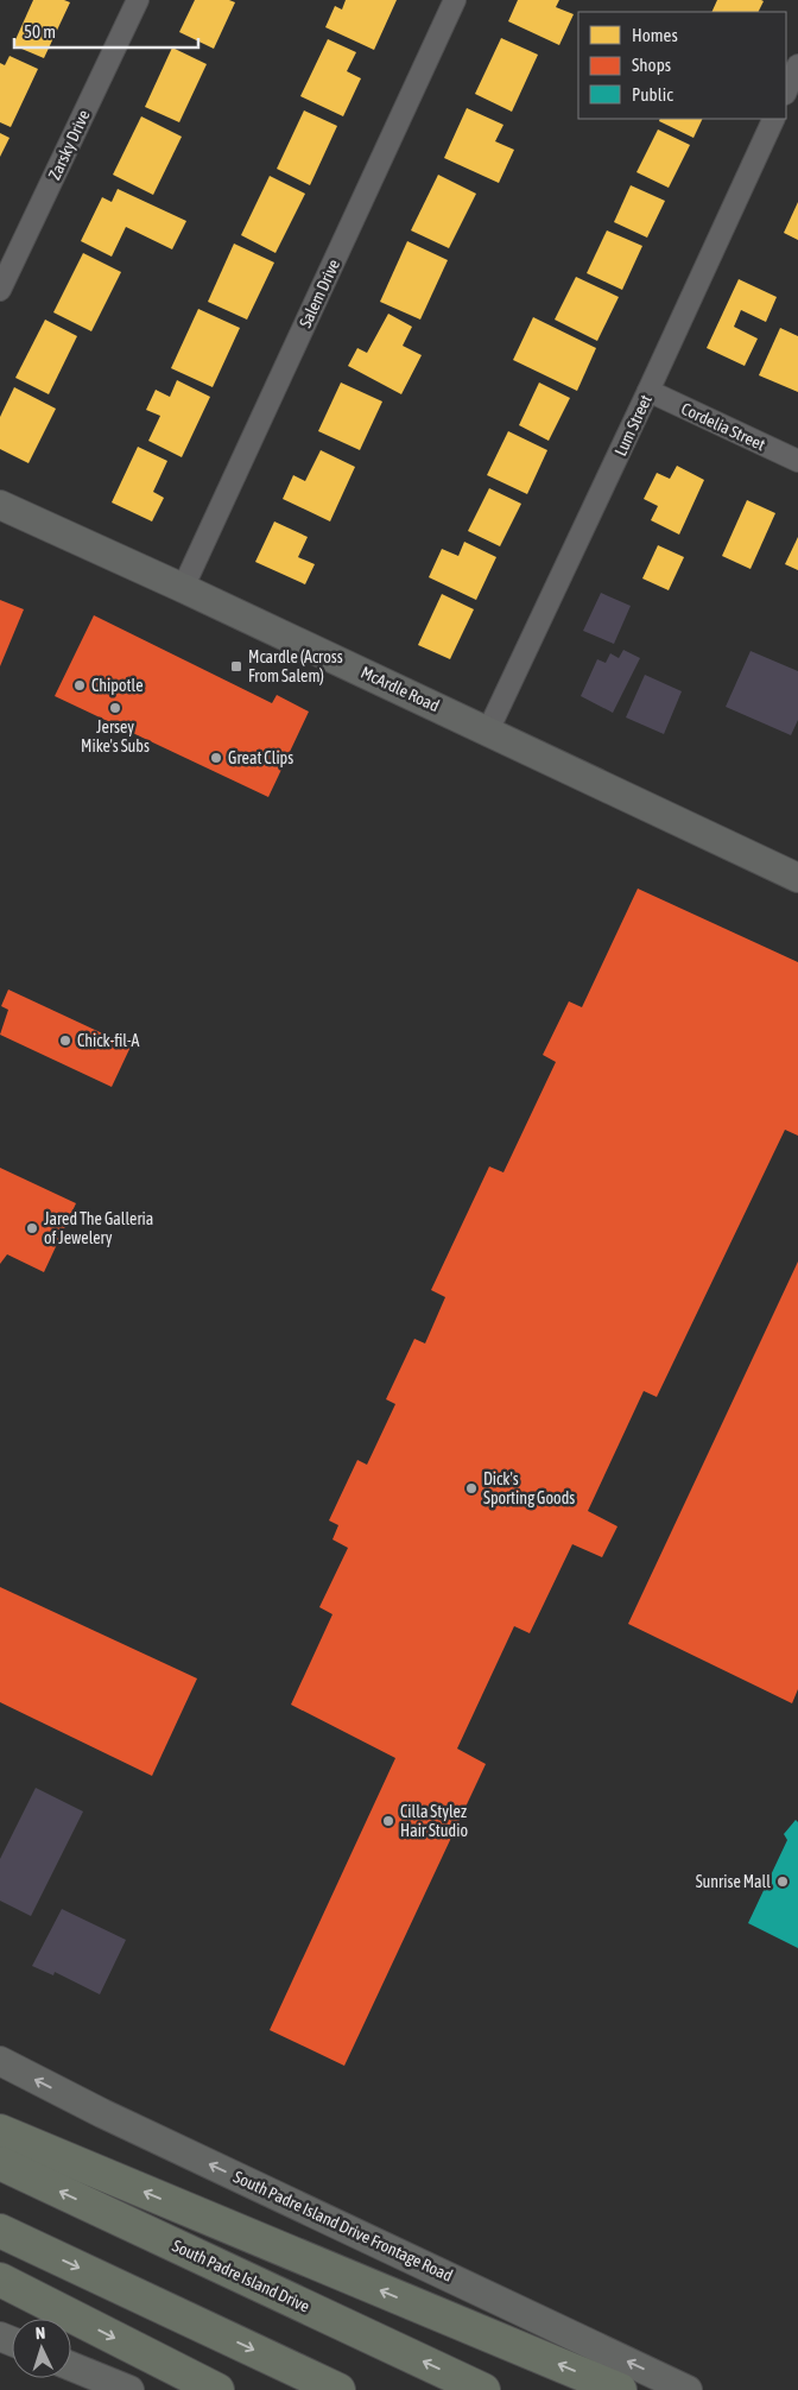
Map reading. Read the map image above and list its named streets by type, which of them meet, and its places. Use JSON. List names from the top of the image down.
{
  "streets": {
    "highway": ["South Padre Island Drive"],
    "main road": ["McArdle Road", "South Padre Island Drive Frontage Road"],
    "street": [
      "Zarsky Drive",
      "Salem Drive",
      "Lum Street",
      "Cordelia Street"
    ]
  },
  "crossings": [
    ["Salem Drive", "McArdle Road"],
    ["Lum Street", "Cordelia Street"],
    ["Lum Street", "McArdle Road"]
  ],
  "one_way": ["South Padre Island Drive Frontage Road"],
  "places": {
    "transit": ["Mcardle (Across From Salem)"],
    "other": [
      "Chipotle",
      "Jersey Mike's Subs",
      "Great Clips",
      "Chick-fil-A",
      "Jared The Galleria of Jewelery",
      "Dick's Sporting Goods",
      "Cilla Stylez Hair Studio",
      "Sunrise Mall"
    ]
  },
  "legend": ["Homes", "Shops", "Public"],
  "scale_bar": "50 m",
  "north": "top"
}
